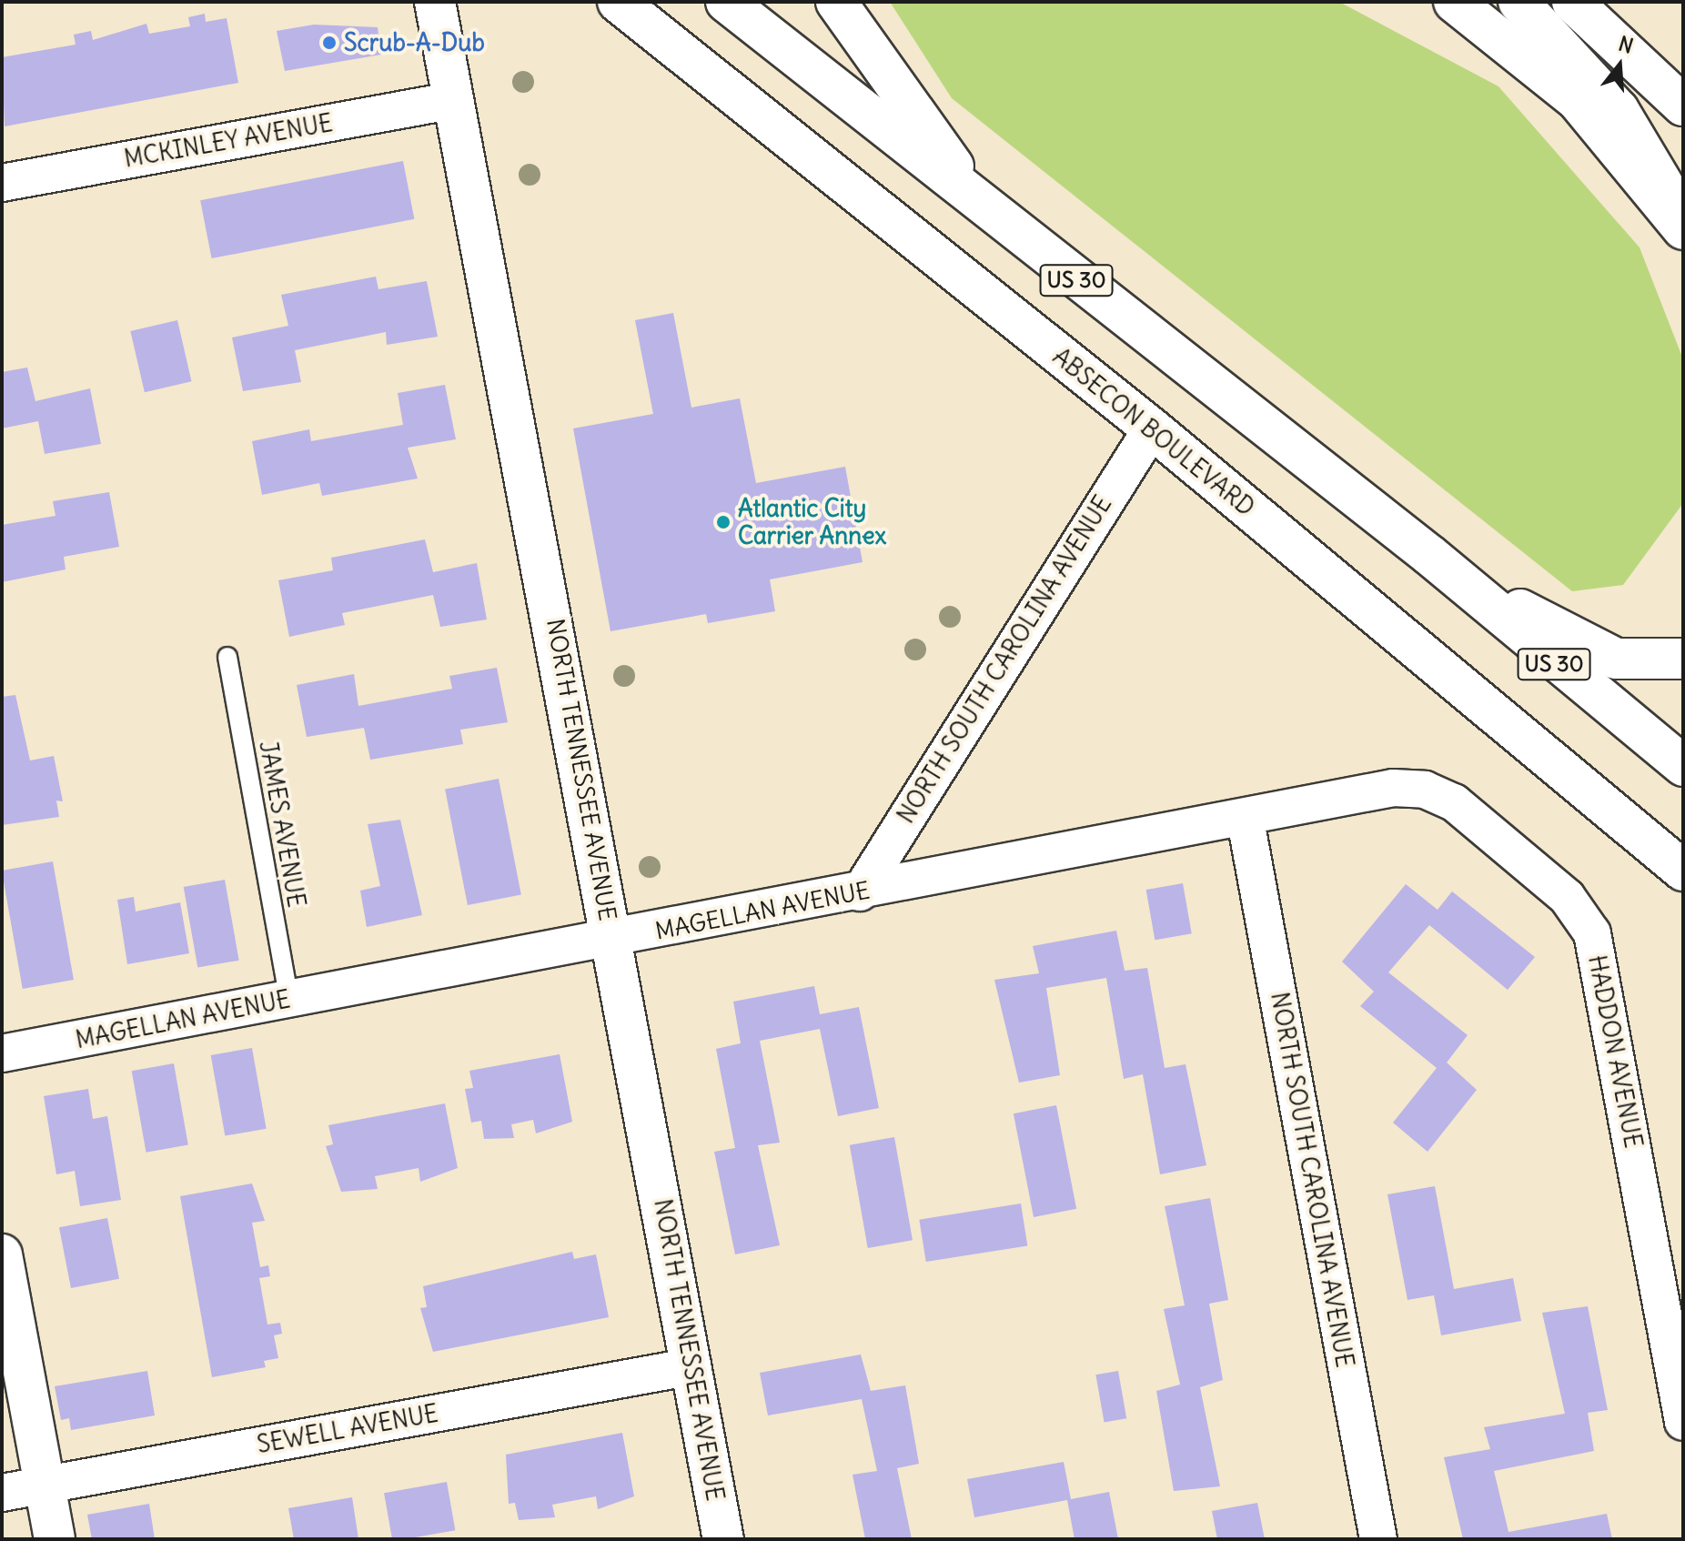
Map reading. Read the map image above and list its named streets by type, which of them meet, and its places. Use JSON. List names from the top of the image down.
{
  "streets": {
    "main road": ["US 30", "ABSECON BOULEVARD", "NORTH TENNESSEE AVENUE"],
    "street": [
      "MCKINLEY AVENUE",
      "NORTH SOUTH CAROLINA AVENUE",
      "MAGELLAN AVENUE",
      "HADDON AVENUE",
      "SEWELL AVENUE"
    ],
    "lane": ["JAMES AVENUE"]
  },
  "crossings": [
    ["MCKINLEY AVENUE", "NORTH TENNESSEE AVENUE"],
    ["ABSECON BOULEVARD", "NORTH SOUTH CAROLINA AVENUE"],
    ["NORTH SOUTH CAROLINA AVENUE", "MAGELLAN AVENUE"],
    ["NORTH TENNESSEE AVENUE", "MAGELLAN AVENUE"],
    ["NORTH TENNESSEE AVENUE", "SEWELL AVENUE"],
    ["JAMES AVENUE", "MAGELLAN AVENUE"],
    ["MAGELLAN AVENUE", "HADDON AVENUE"]
  ],
  "places": ["Scrub-A-Dub", "Atlantic City Carrier Annex"],
  "north": "top"
}
